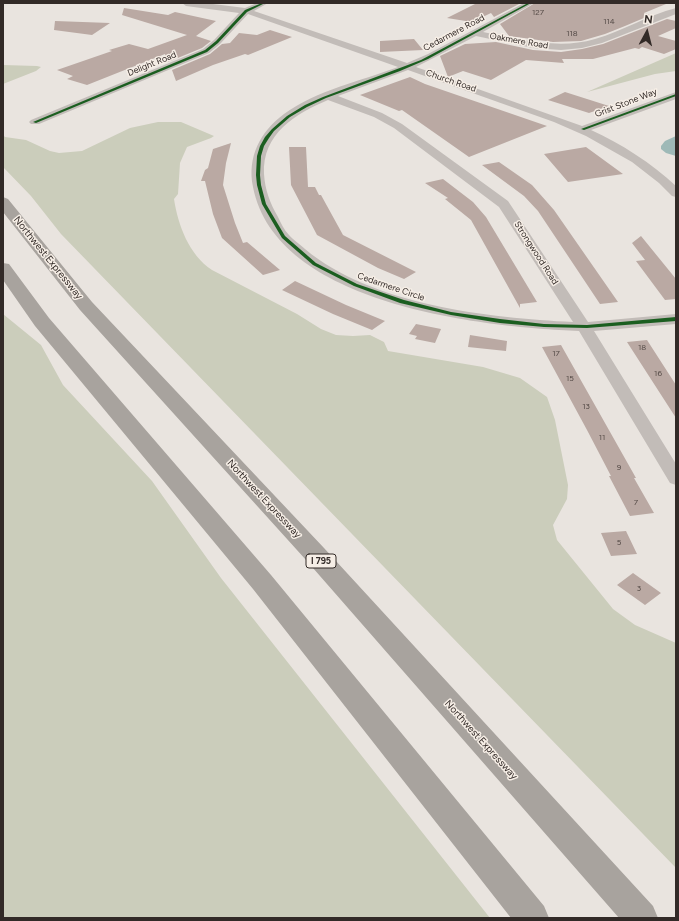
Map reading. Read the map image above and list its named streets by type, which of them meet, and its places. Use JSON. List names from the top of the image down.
{
  "streets": {
    "highway": ["Northwest Expressway", "I 795"],
    "street": [
      "Cedarmere Road",
      "Oakmere Road",
      "Delight Road",
      "Church Road",
      "Grist Stone Way",
      "Strongwood Road",
      "Cedarmere Circle"
    ]
  },
  "crossings": [
    ["Cedarmere Road", "Oakmere Road"],
    ["Cedarmere Road", "Church Road"],
    ["Cedarmere Road", "Cedarmere Circle"],
    ["Delight Road", "Church Road"],
    ["Church Road", "Grist Stone Way"],
    ["Church Road", "Cedarmere Circle"],
    ["Strongwood Road", "Cedarmere Circle"]
  ],
  "house_numbers": [
    "127",
    "114",
    "118",
    "18",
    "17",
    "16",
    "15",
    "13",
    "11",
    "9",
    "7",
    "5",
    "3"
  ],
  "north": "top"
}
